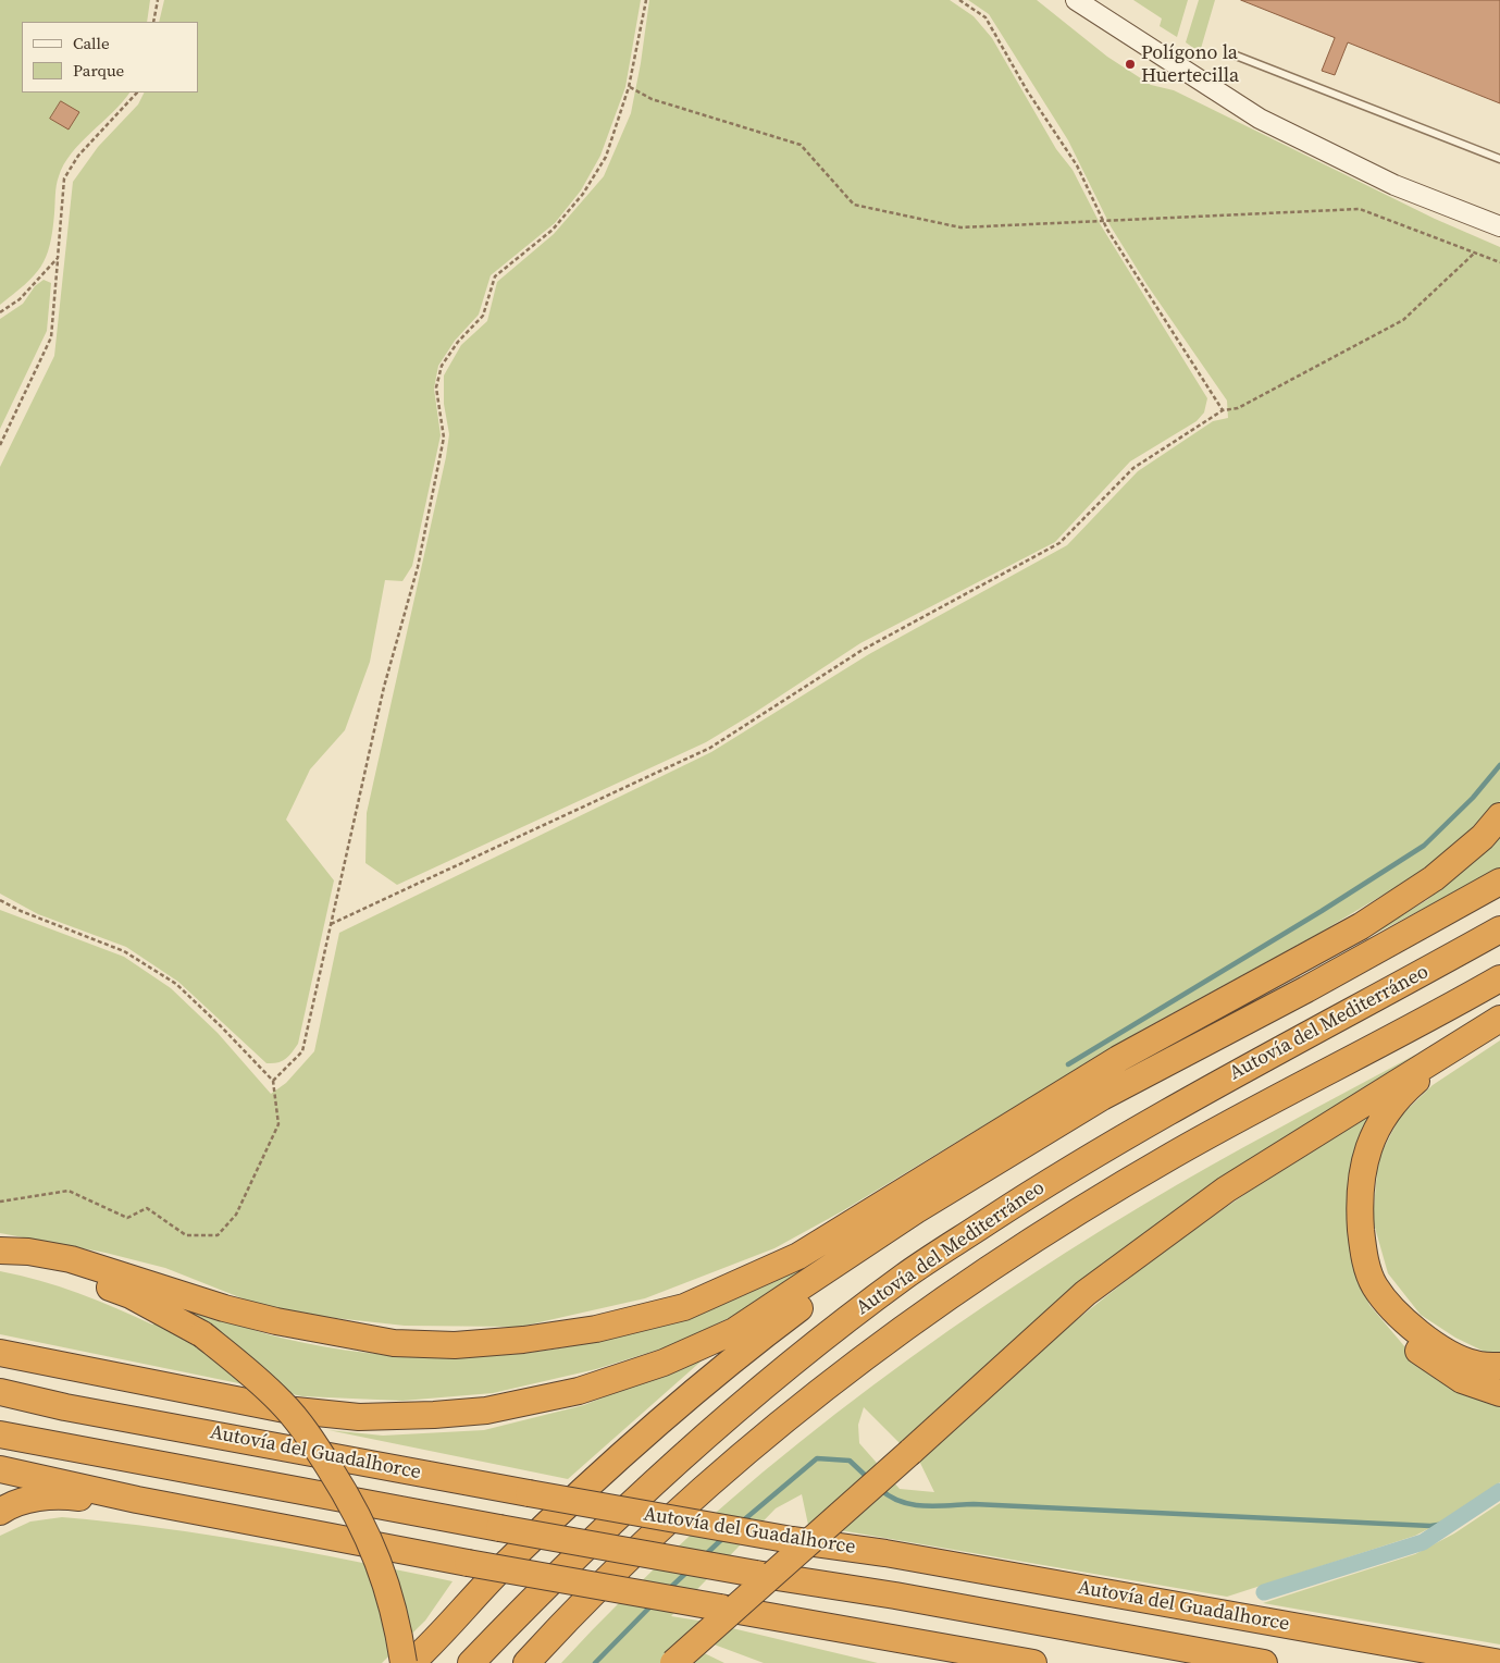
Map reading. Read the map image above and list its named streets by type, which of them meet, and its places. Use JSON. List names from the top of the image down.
{
  "streets": {
    "highway": ["Autovía del Mediterráneo", "Autovía del Guadalhorce"]
  },
  "places": ["Polígono la Huertecilla"],
  "legend": ["Calle", "Parque"]
}
